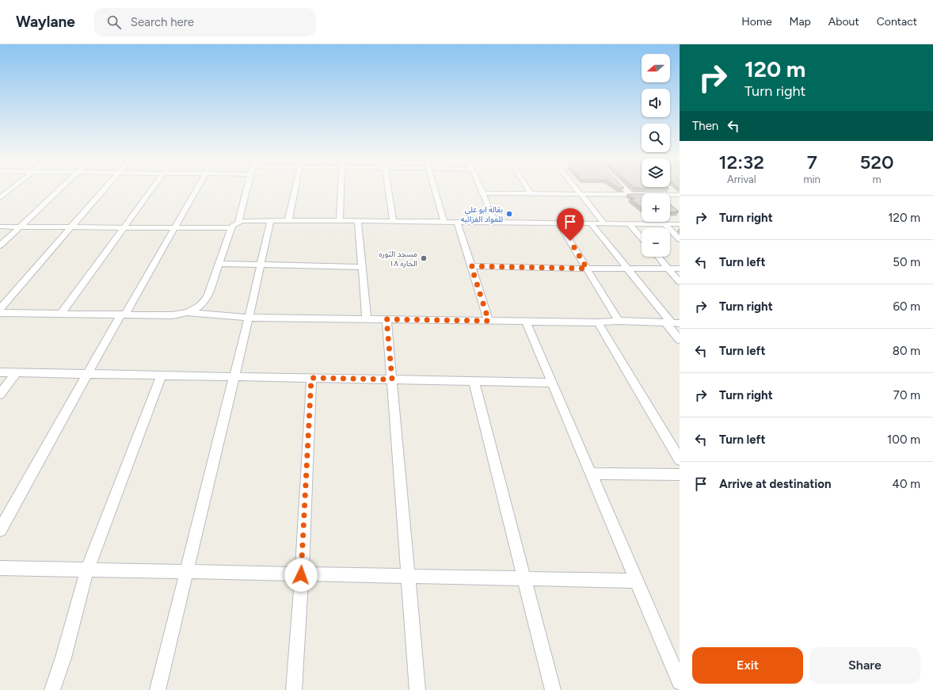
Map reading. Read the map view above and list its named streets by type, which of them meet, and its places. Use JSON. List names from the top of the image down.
{
  "places": ["بقالة ابو علي للمواد الغزائيه", "مسجد الثوره الحاره ١٨"],
  "north": "left",
  "page": {
    "header": "Waylane",
    "search": "Search here",
    "nav": [
      "Home",
      "Map",
      "About",
      "Contact"
    ],
    "turn": ["120 m", "Turn right"],
    "map_buttons": ["+", "−"],
    "then": "Then",
    "eta": [
      "12:32",
      "Arrival",
      "7",
      "min",
      "520",
      "m"
    ],
    "list": [
      {
        "name": "Turn right",
        "value": "120 m"
      },
      {
        "name": "Turn left",
        "value": "50 m"
      },
      {
        "name": "Turn right",
        "value": "60 m"
      },
      {
        "name": "Turn left",
        "value": "80 m"
      },
      {
        "name": "Turn right",
        "value": "70 m"
      },
      {
        "name": "Turn left",
        "value": "100 m"
      },
      {
        "name": "Arrive at destination",
        "value": "40 m"
      }
    ],
    "buttons": ["Exit", "Share"]
  }
}
